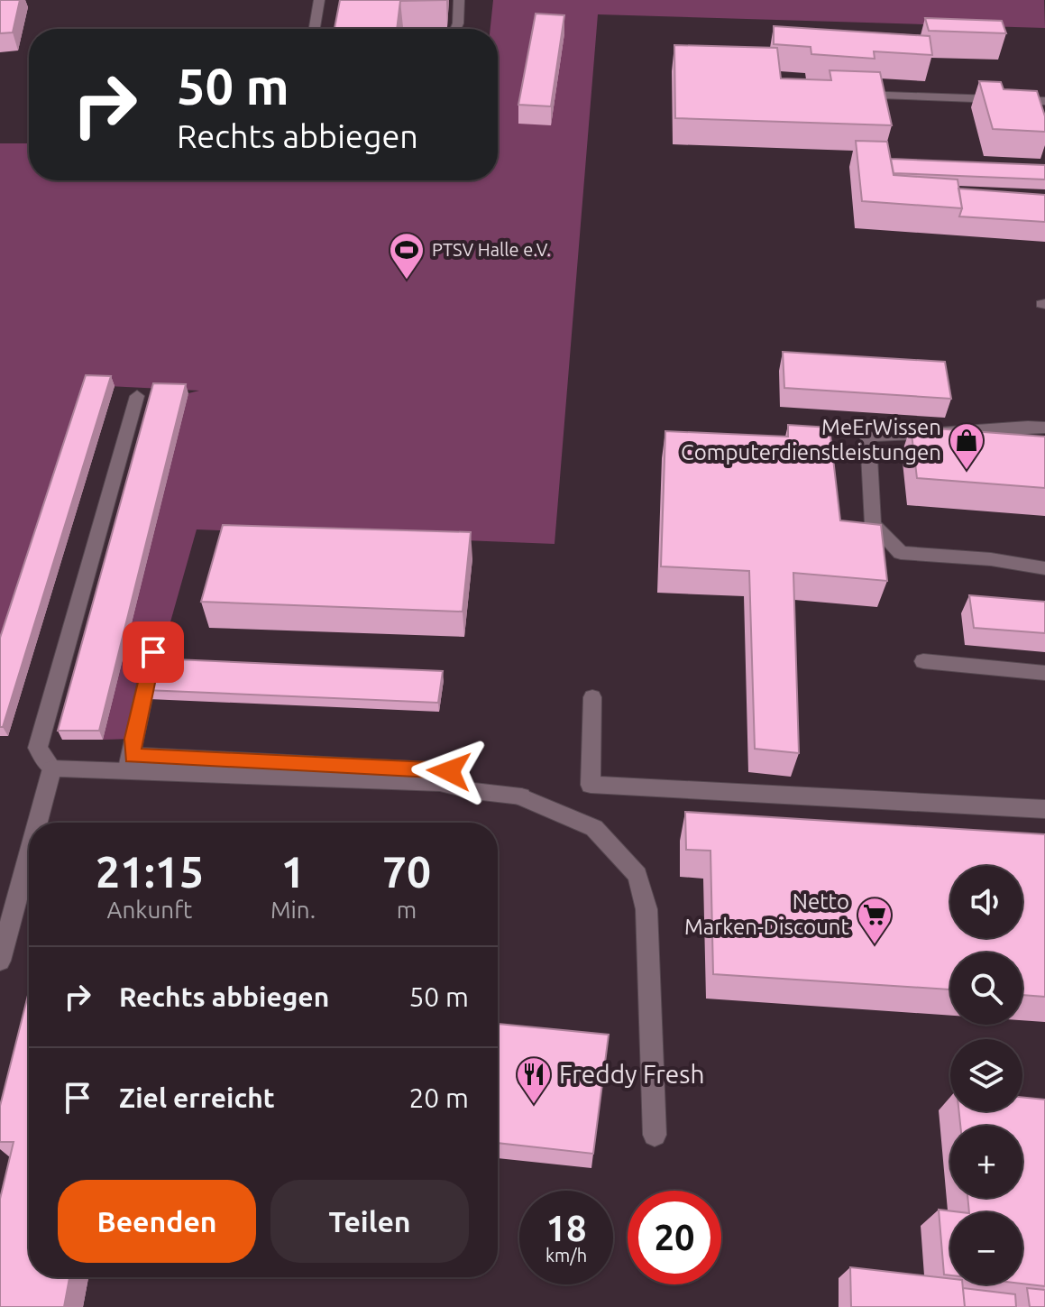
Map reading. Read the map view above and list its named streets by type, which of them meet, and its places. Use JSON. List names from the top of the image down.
{
  "places": {
    "sports": ["PTSV Halle e.V."],
    "shop": ["MeErWissen Computerdienstleistungen"],
    "supermarket": ["Netto Marken-Discount"],
    "restaurant": ["Freddy Fresh"]
  },
  "page": {
    "turn": ["50 m", "Rechts abbiegen"],
    "eta": [
      "21:15",
      "Ankunft",
      "1",
      "Min.",
      "70",
      "m"
    ],
    "map_buttons": ["+", "−"],
    "list": [
      {
        "name": "Rechts abbiegen",
        "value": "50 m"
      },
      {
        "name": "Ziel erreicht",
        "value": "20 m"
      }
    ],
    "buttons": ["Beenden", "Teilen"],
    "speed": "18 km/h",
    "limit": "20"
  }
}
